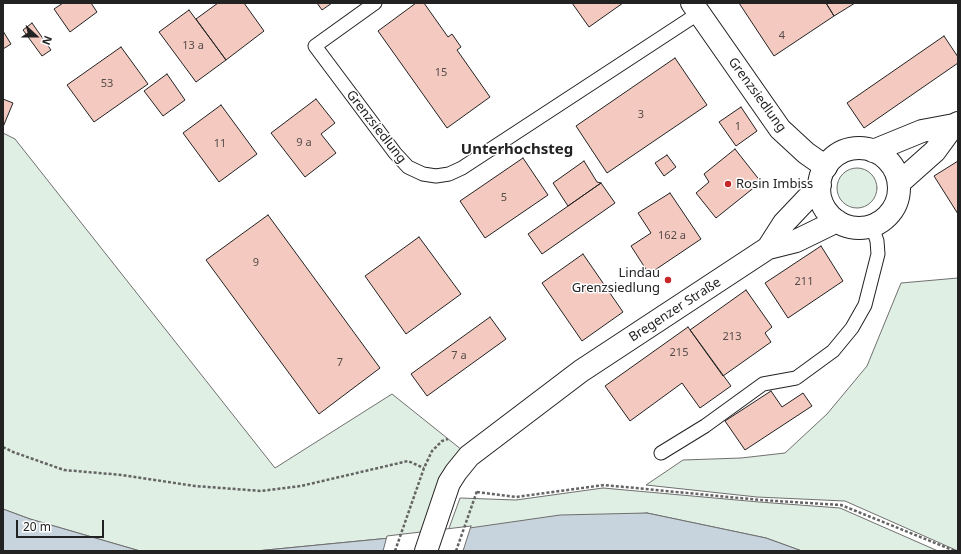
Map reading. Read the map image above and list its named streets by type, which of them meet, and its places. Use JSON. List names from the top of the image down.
{
  "streets": {
    "main road": ["Grenzsiedlung", "Bregenzer Straße"]
  },
  "crossings": [
    ["Grenzsiedlung", "Bregenzer Straße"]
  ],
  "districts": ["Unterhochsteg"],
  "places": ["Rosin Imbiss", "Lindau Grenzsiedlung"],
  "house_numbers": [
    "4",
    "13 a",
    "15",
    "53",
    "3",
    "1",
    "9 a",
    "11",
    "5",
    "162 a",
    "9",
    "211",
    "213",
    "215",
    "7 a",
    "7"
  ],
  "scale_bar": "20 m",
  "north": "right"
}
